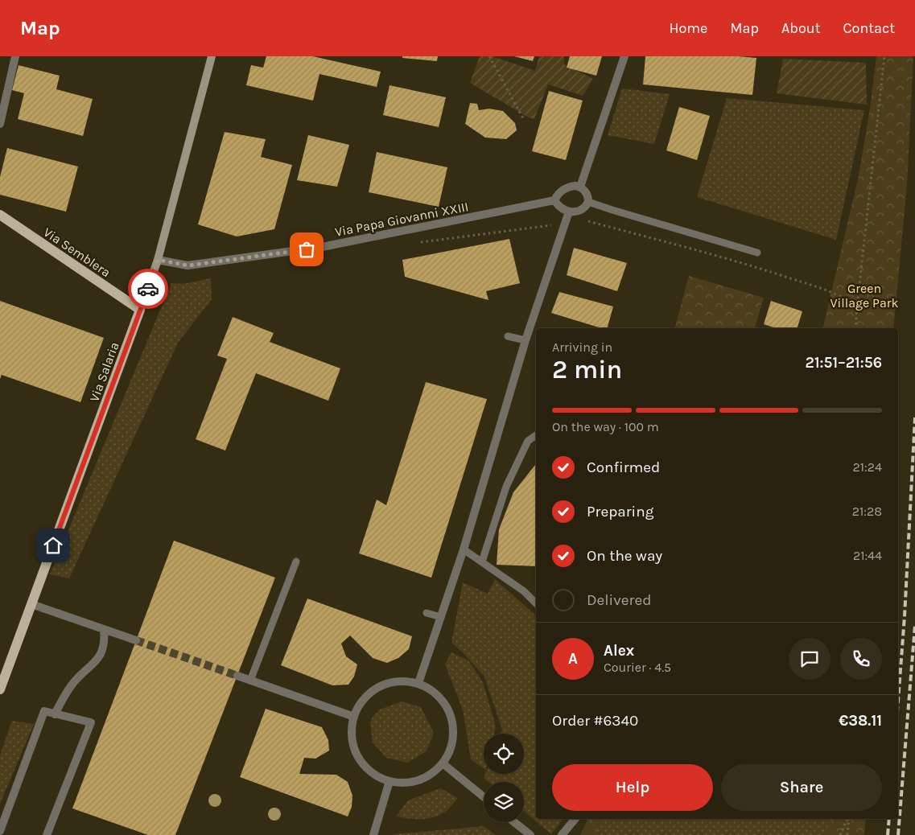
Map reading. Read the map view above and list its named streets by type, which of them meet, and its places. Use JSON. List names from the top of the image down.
{
  "streets": {
    "main road": ["Via Semblera", "Via Salaria"],
    "street": ["Via Papa Giovanni XXIII"]
  },
  "crossings": [
    ["Via Papa Giovanni XXIII", "Via Salaria"],
    ["Via Semblera", "Via Salaria"]
  ],
  "parks": ["Green Village Park"],
  "page": {
    "header": "Map",
    "nav": [
      "Home",
      "Map",
      "About",
      "Contact"
    ],
    "heading": ["2 min", "Arriving in", "21:51–21:56"],
    "panel": [
      "Alex",
      "Courier · 4.5",
      "Order #6340",
      "€38.11"
    ],
    "bar": "On the way · 100 m",
    "list": [
      ["Confirmed", "21:24"],
      ["Preparing", "21:28"],
      ["On the way", "21:44"],
      "Delivered"
    ],
    "round": "A",
    "buttons": ["Help", "Share"]
  }
}
